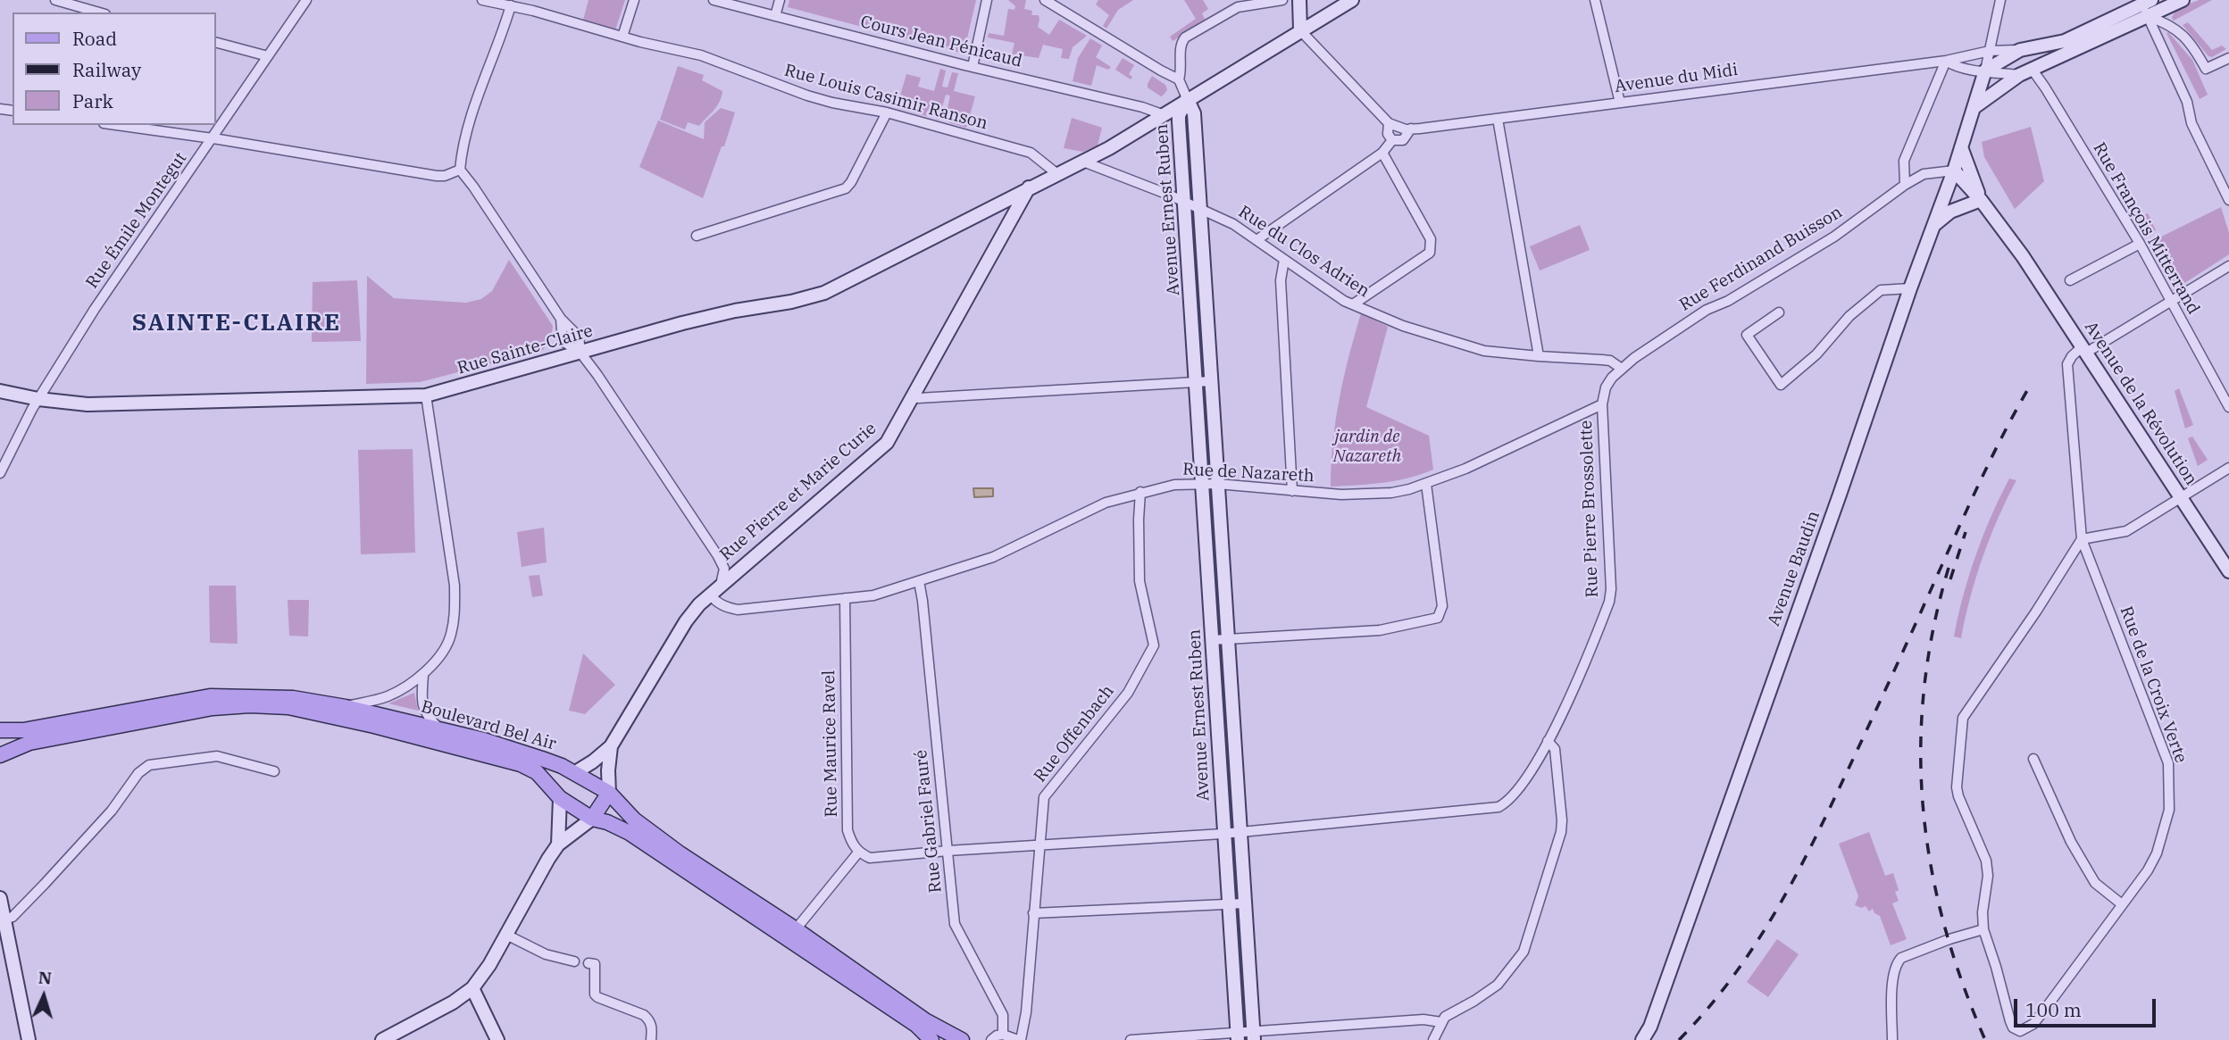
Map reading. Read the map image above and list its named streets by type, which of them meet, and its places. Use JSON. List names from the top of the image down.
{
  "streets": {
    "main road": ["Rue Pierre et Marie Curie", "Boulevard Bel Air"],
    "street": [
      "Cours Jean Pénicaud",
      "Avenue du Midi",
      "Rue Louis Casimir Ranson",
      "Avenue Ernest Ruben",
      "Rue Émile Montegut",
      "Rue François Mitterrand",
      "Rue du Clos Adrien",
      "Rue Ferdinand Buisson",
      "Rue Sainte-Claire",
      "Avenue de la Révolution",
      "Rue de Nazareth",
      "Rue Pierre Brossolette",
      "Avenue Baudin",
      "Rue de la Croix Verte",
      "Rue Offenbach",
      "Rue Maurice Ravel",
      "Rue Gabriel Fauré"
    ]
  },
  "crossings": [
    ["Cours Jean Pénicaud", "Rue Sainte-Claire"],
    ["Avenue du Midi", "Avenue Baudin"],
    ["Rue Louis Casimir Ranson", "Rue Sainte-Claire"],
    ["Avenue Ernest Ruben", "Rue du Clos Adrien"],
    ["Avenue Ernest Ruben", "Rue Sainte-Claire"],
    ["Avenue Ernest Ruben", "Rue de Nazareth"],
    ["Avenue Ernest Ruben", "Rue Pierre Brossolette"],
    ["Rue Émile Montegut", "Rue Sainte-Claire"],
    ["Rue du Clos Adrien", "Rue Ferdinand Buisson"],
    ["Rue du Clos Adrien", "Rue Sainte-Claire"],
    ["Rue Ferdinand Buisson", "Avenue Baudin"],
    ["Rue Sainte-Claire", "Rue Pierre et Marie Curie"],
    ["Avenue de la Révolution", "Rue de la Croix Verte"],
    ["Rue de Nazareth", "Rue Pierre et Marie Curie"],
    ["Rue de Nazareth", "Rue Pierre Brossolette"],
    ["Rue de Nazareth", "Rue Offenbach"],
    ["Rue de Nazareth", "Rue Maurice Ravel"],
    ["Rue de Nazareth", "Rue Gabriel Fauré"],
    ["Rue Pierre et Marie Curie", "Boulevard Bel Air"]
  ],
  "districts": ["SAINTE-CLAIRE"],
  "parks": ["jardin de Nazareth"],
  "legend": ["Road", "Railway", "Park"],
  "scale_bar": "100 m",
  "north": "top"
}
